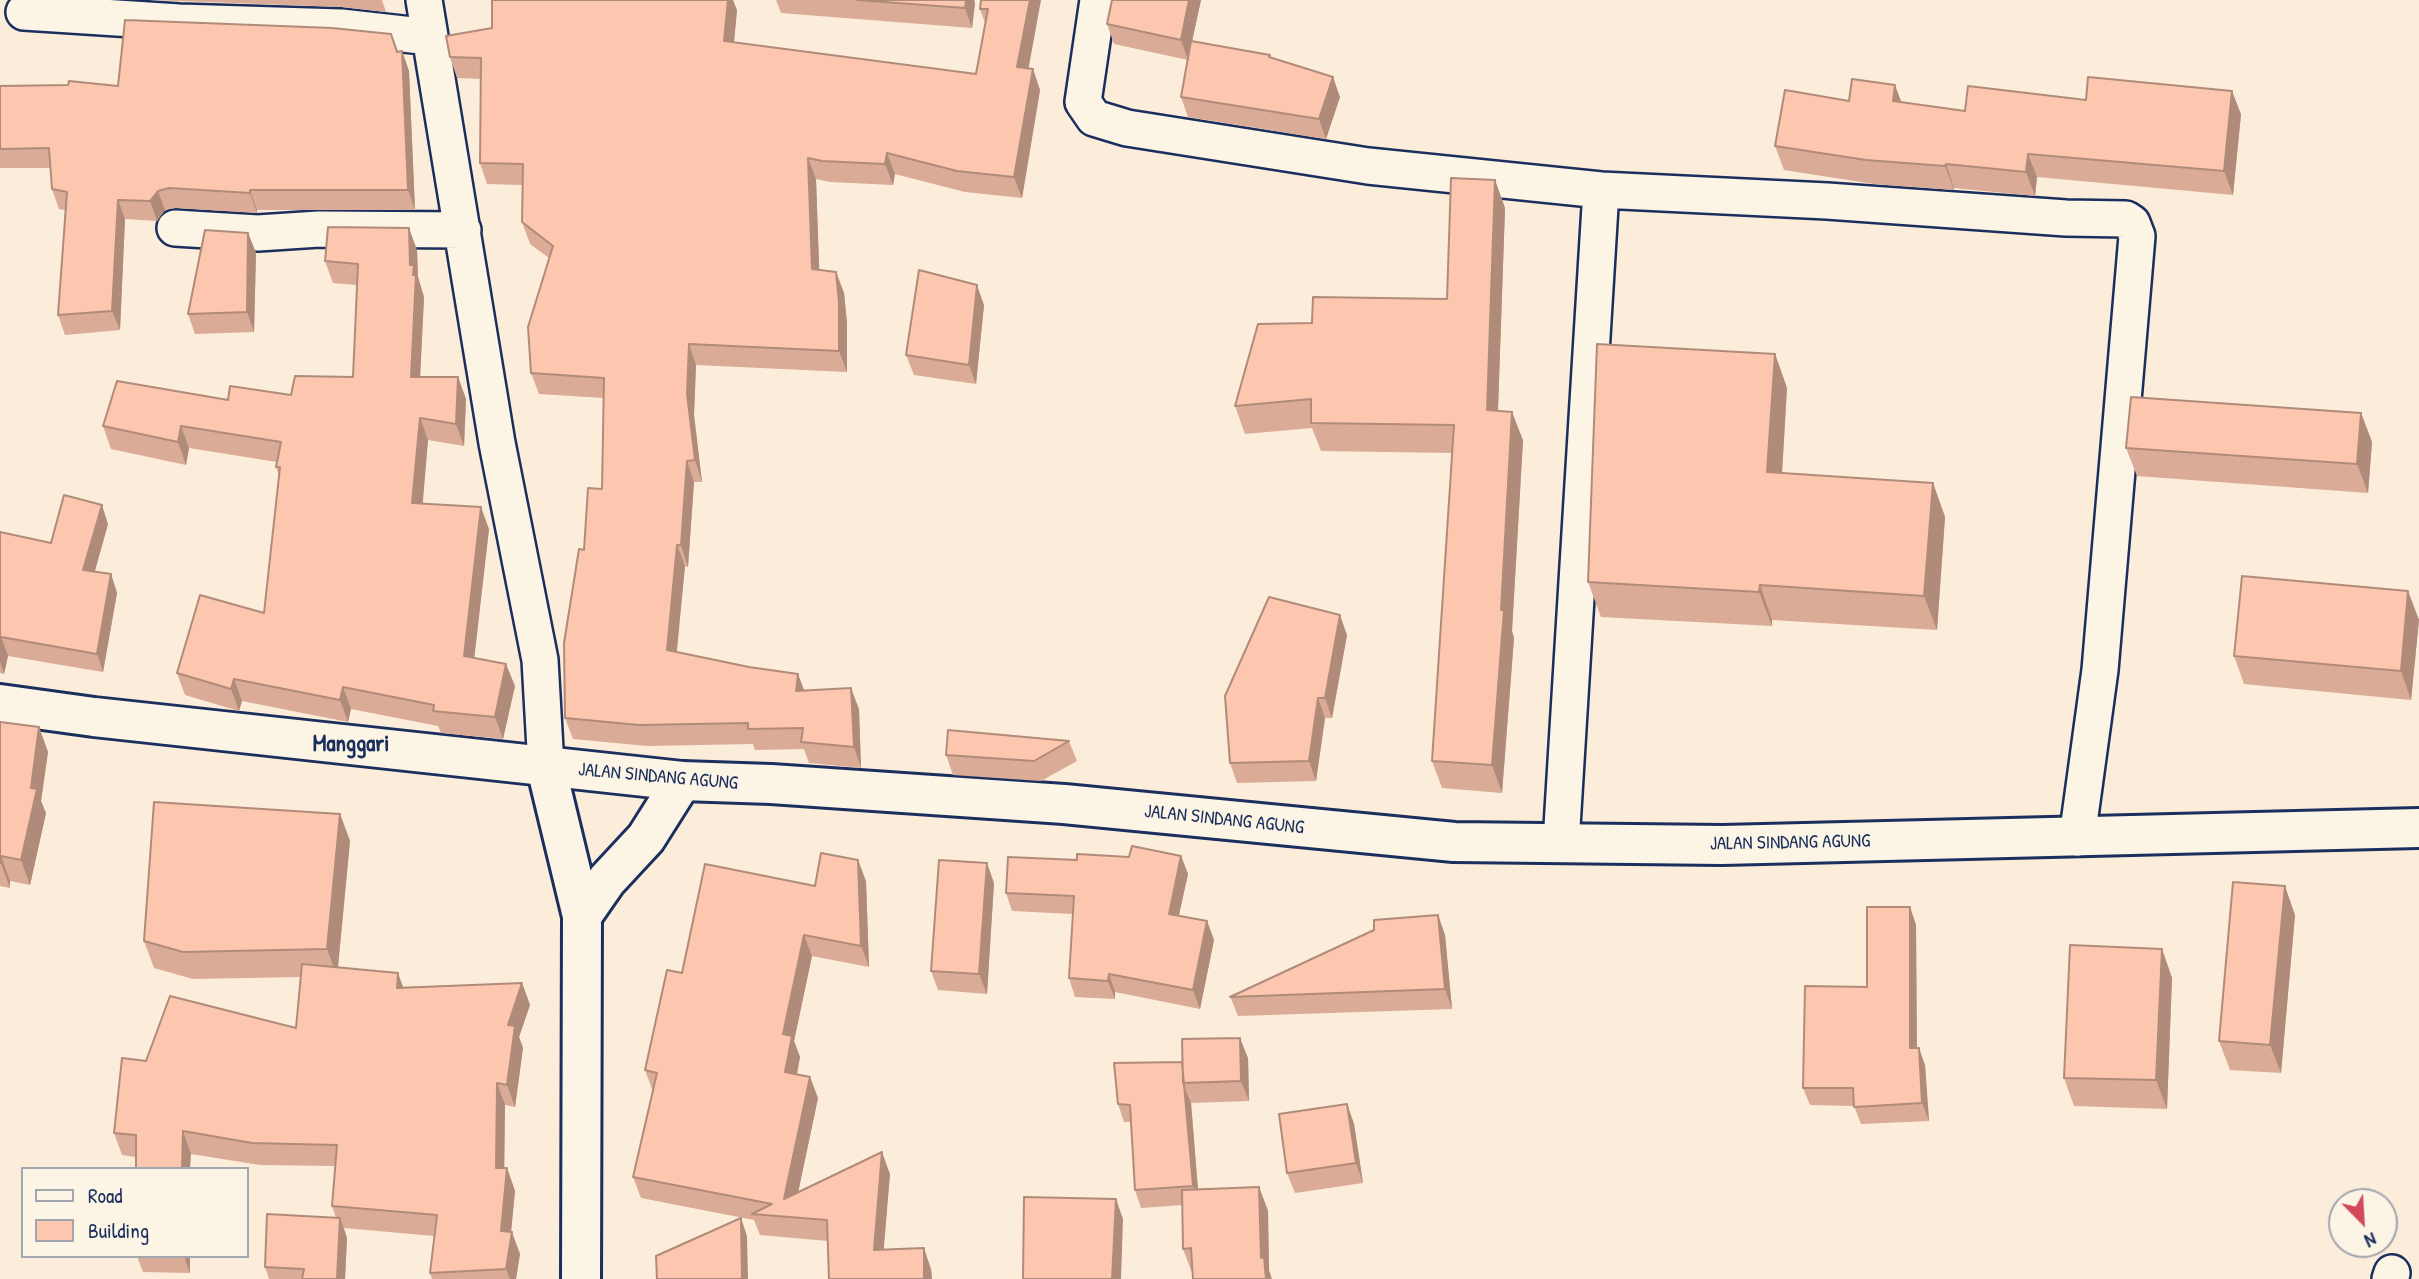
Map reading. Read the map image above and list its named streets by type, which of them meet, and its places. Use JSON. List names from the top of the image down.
{
  "streets": {
    "main road": ["JALAN SINDANG AGUNG"]
  },
  "districts": ["Manggari"],
  "legend": ["Road", "Building"],
  "north": "bottom right"
}
